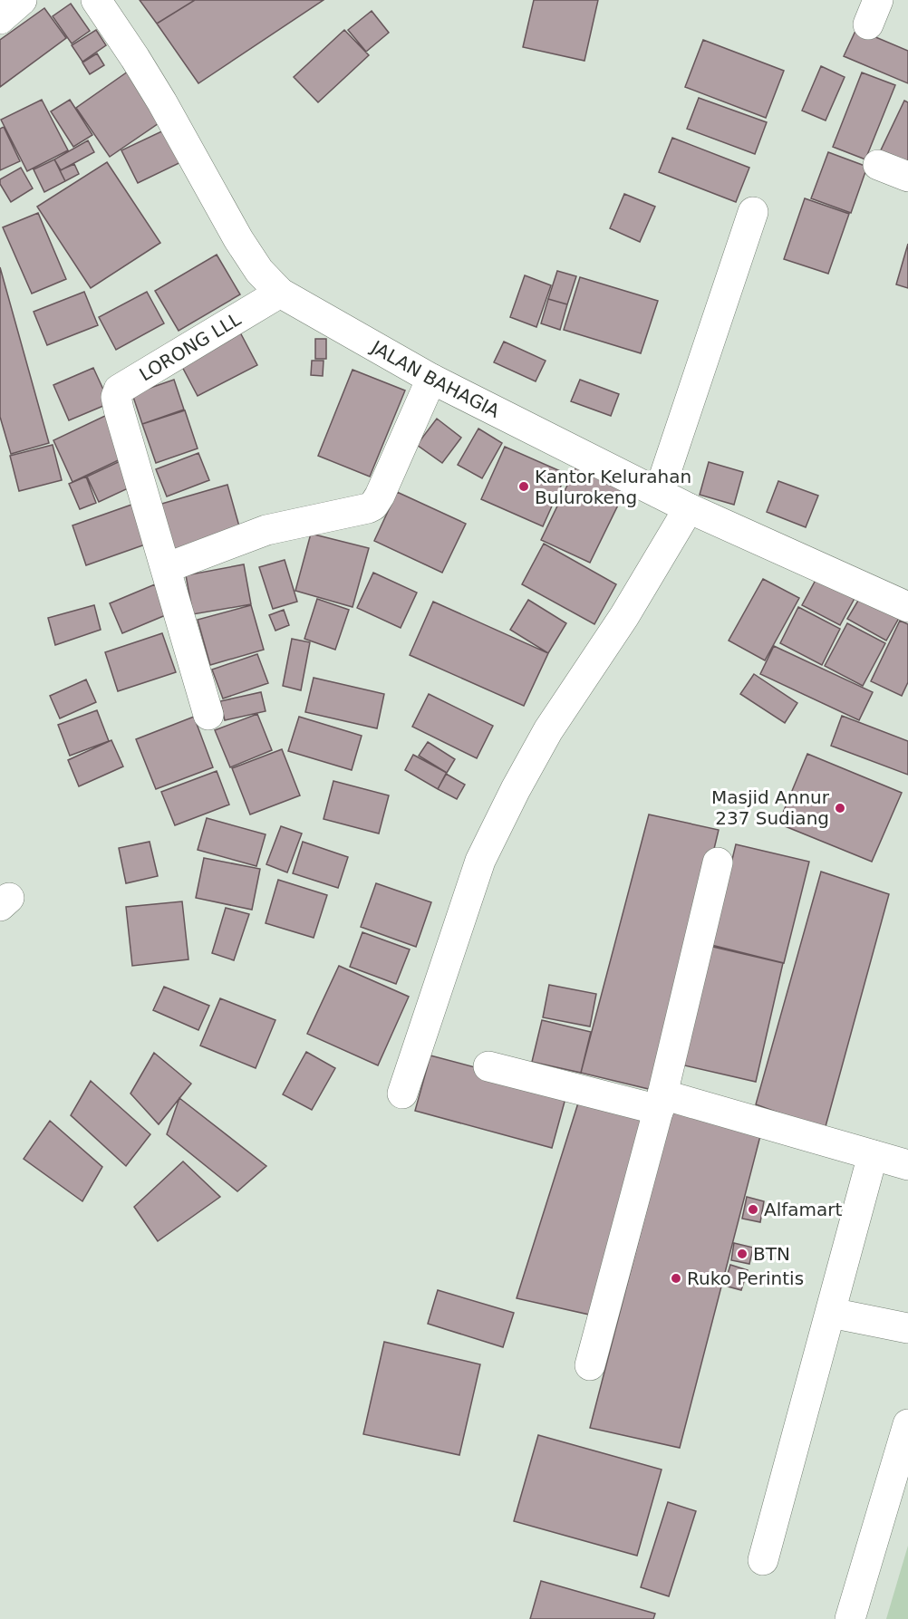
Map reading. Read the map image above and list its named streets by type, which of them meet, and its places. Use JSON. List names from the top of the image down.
{
  "streets": {
    "main road": ["LORONG LLL", "JALAN BAHAGIA"]
  },
  "crossings": [
    ["LORONG LLL", "JALAN BAHAGIA"]
  ],
  "places": [
    "Kantor Kelurahan Bulurokeng",
    "Masjid Annur 237 Sudiang",
    "Alfamart",
    "BTN",
    "Ruko Perintis"
  ]
}
